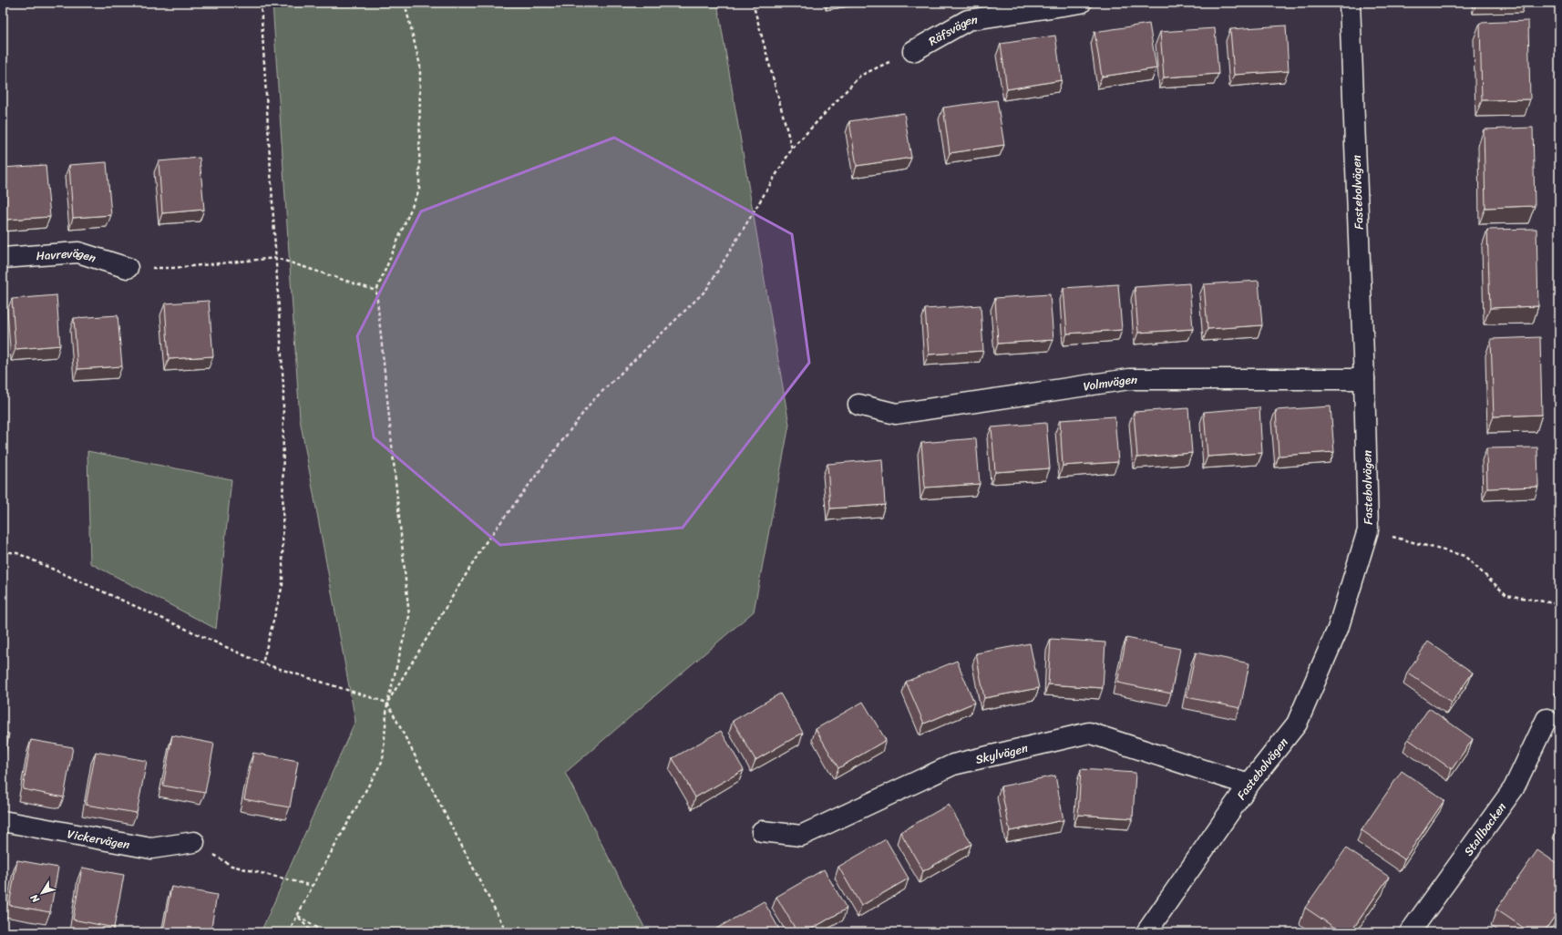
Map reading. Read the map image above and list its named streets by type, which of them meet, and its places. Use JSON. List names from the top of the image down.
{
  "streets": {
    "street": [
      "Räfsvägen",
      "Fastebolvägen",
      "Havrevägen",
      "Volmvägen",
      "Skylvägen",
      "Stallbacken",
      "Vickervägen"
    ]
  },
  "crossings": [
    ["Fastebolvägen", "Volmvägen"],
    ["Fastebolvägen", "Skylvägen"]
  ],
  "north": "bottom left"
}
